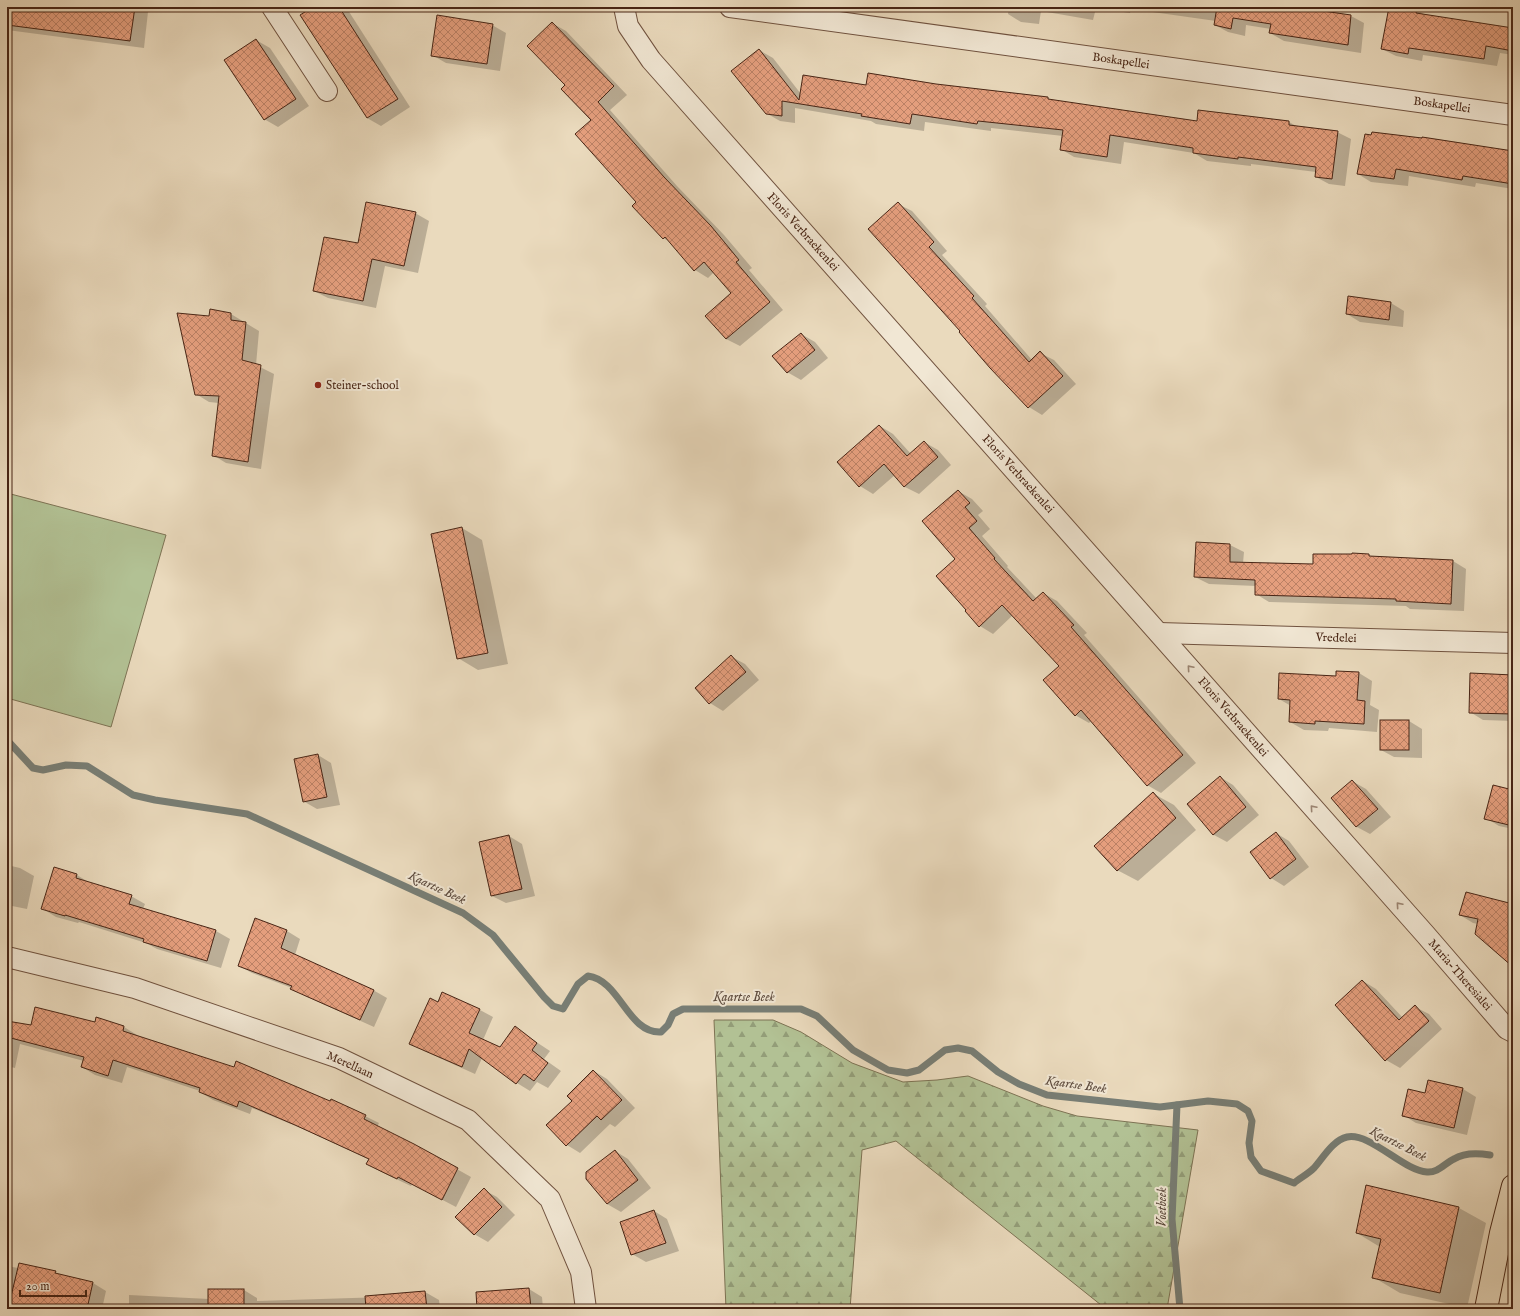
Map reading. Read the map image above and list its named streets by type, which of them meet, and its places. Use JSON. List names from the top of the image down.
{
  "streets": {
    "street": [
      "Boskapellei",
      "Floris Verbraekenlei",
      "Vredelei",
      "Maria-Theresialei",
      "Merellaan"
    ]
  },
  "crossings": [
    ["Floris Verbraekenlei", "Vredelei"],
    ["Floris Verbraekenlei", "Maria-Theresialei"]
  ],
  "water": ["Kaartse Beek", "Voetbeek"],
  "places": ["Steiner-school"],
  "scale_bar": "20 m"
}
